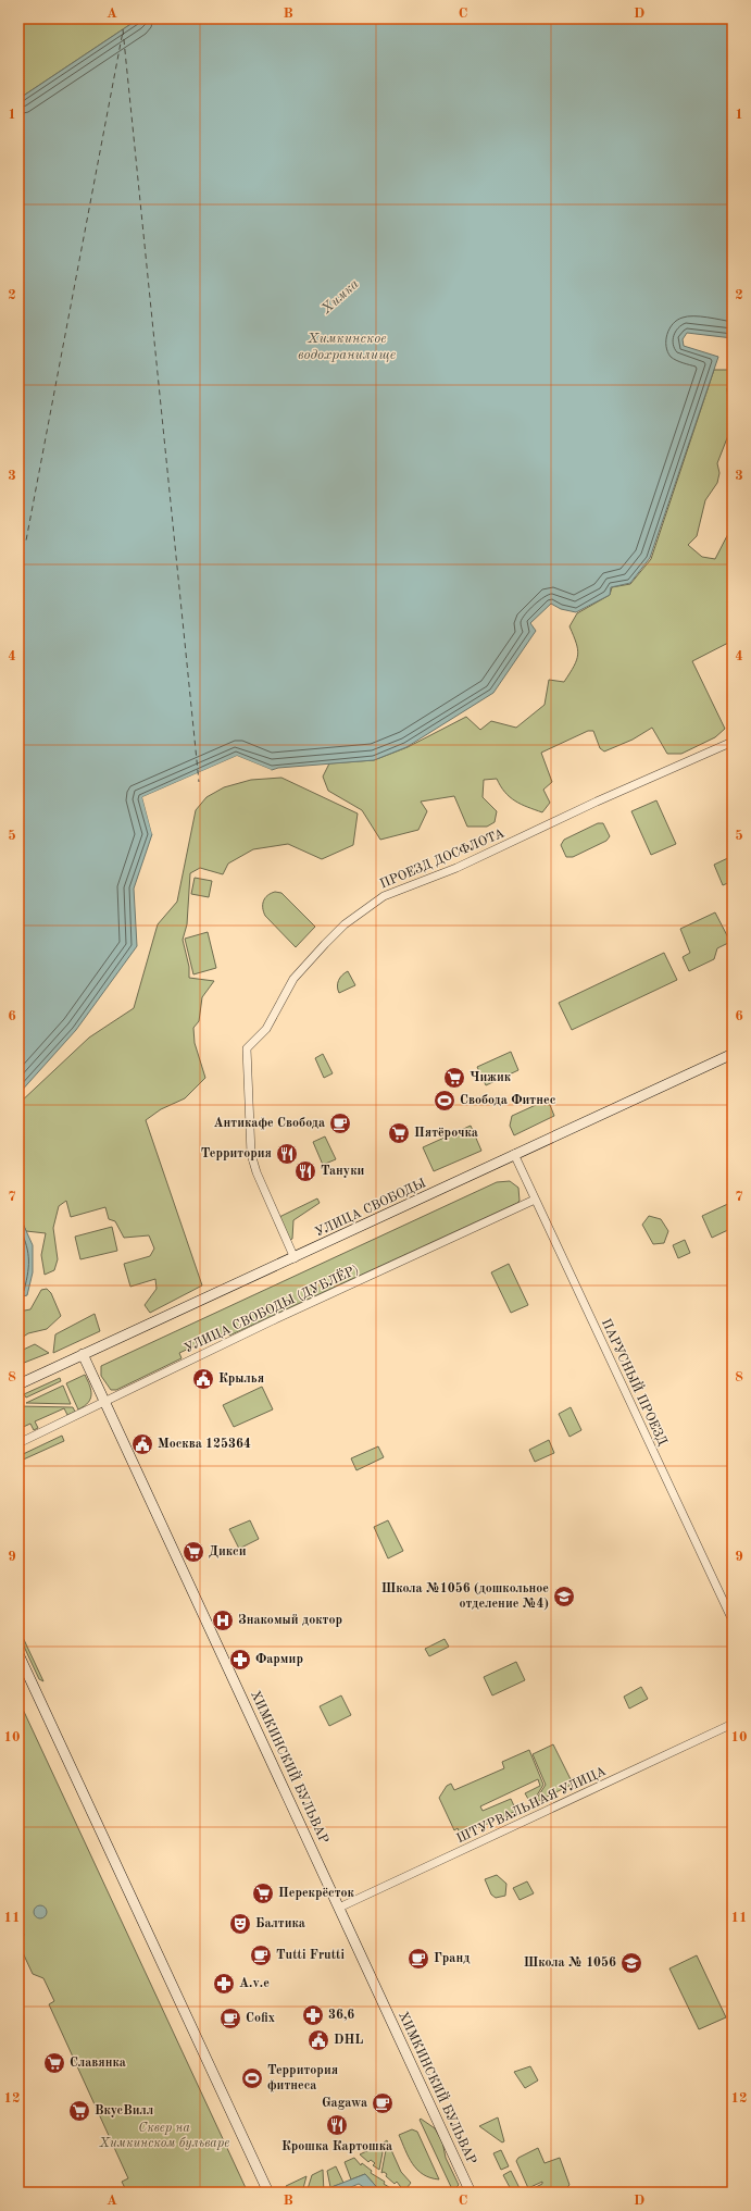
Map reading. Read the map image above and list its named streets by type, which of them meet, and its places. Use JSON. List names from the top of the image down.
{
  "streets": {
    "main road": ["УЛИЦА СВОБОДЫ", "ХИМКИНСКИЙ БУЛЬВАР"],
    "street": [
      "ПРОЕЗД ДОСФЛОТА",
      "УЛИЦА СВОБОДЫ (ДУБЛЁР)",
      "ПАРУСНЫЙ ПРОЕЗД",
      "ШТУРВАЛЬНАЯ УЛИЦА"
    ]
  },
  "crossings": [
    ["ПРОЕЗД ДОСФЛОТА", "УЛИЦА СВОБОДЫ"],
    ["УЛИЦА СВОБОДЫ", "ПАРУСНЫЙ ПРОЕЗД"],
    ["УЛИЦА СВОБОДЫ", "ХИМКИНСКИЙ БУЛЬВАР"],
    ["УЛИЦА СВОБОДЫ (ДУБЛЁР)", "ПАРУСНЫЙ ПРОЕЗД"],
    ["УЛИЦА СВОБОДЫ (ДУБЛЁР)", "ХИМКИНСКИЙ БУЛЬВАР"],
    ["ХИМКИНСКИЙ БУЛЬВАР", "ШТУРВАЛЬНАЯ УЛИЦА"]
  ],
  "water": ["Химка", "Химкинское водохранилище"],
  "parks": ["Сквер на Химкинском бульваре"],
  "places": {
    "supermarket": [
      "Чижик",
      "Пятёрочка",
      "Дикси",
      "Перекрёсток",
      "Славянка",
      "ВкусВилл"
    ],
    "sports": ["Свобода Фитнес", "Территория фитнеса"],
    "cafe": [
      "Антикафе Свобода",
      "Tutti Frutti",
      "Гранд",
      "Cofix",
      "Gagawa"
    ],
    "restaurant": ["Территория", "Тануки", "Крошка Картошка"],
    "public building": ["Крылья", "Москва 125364", "DHL"],
    "school or university": ["Школа №1056 (дошкольное отделение №4)", "Школа № 1056"],
    "hospital": ["Знакомый доктор"],
    "pharmacy": ["Фармир", "A.v.e", "36,6"],
    "theatre": ["Балтика"]
  },
  "grid": {
    "columns": [
      "A",
      "B",
      "C",
      "D"
    ],
    "rows": [
      "1",
      "2",
      "3",
      "4",
      "5",
      "6",
      "7",
      "8",
      "9",
      "10",
      "11",
      "12"
    ]
  }
}
